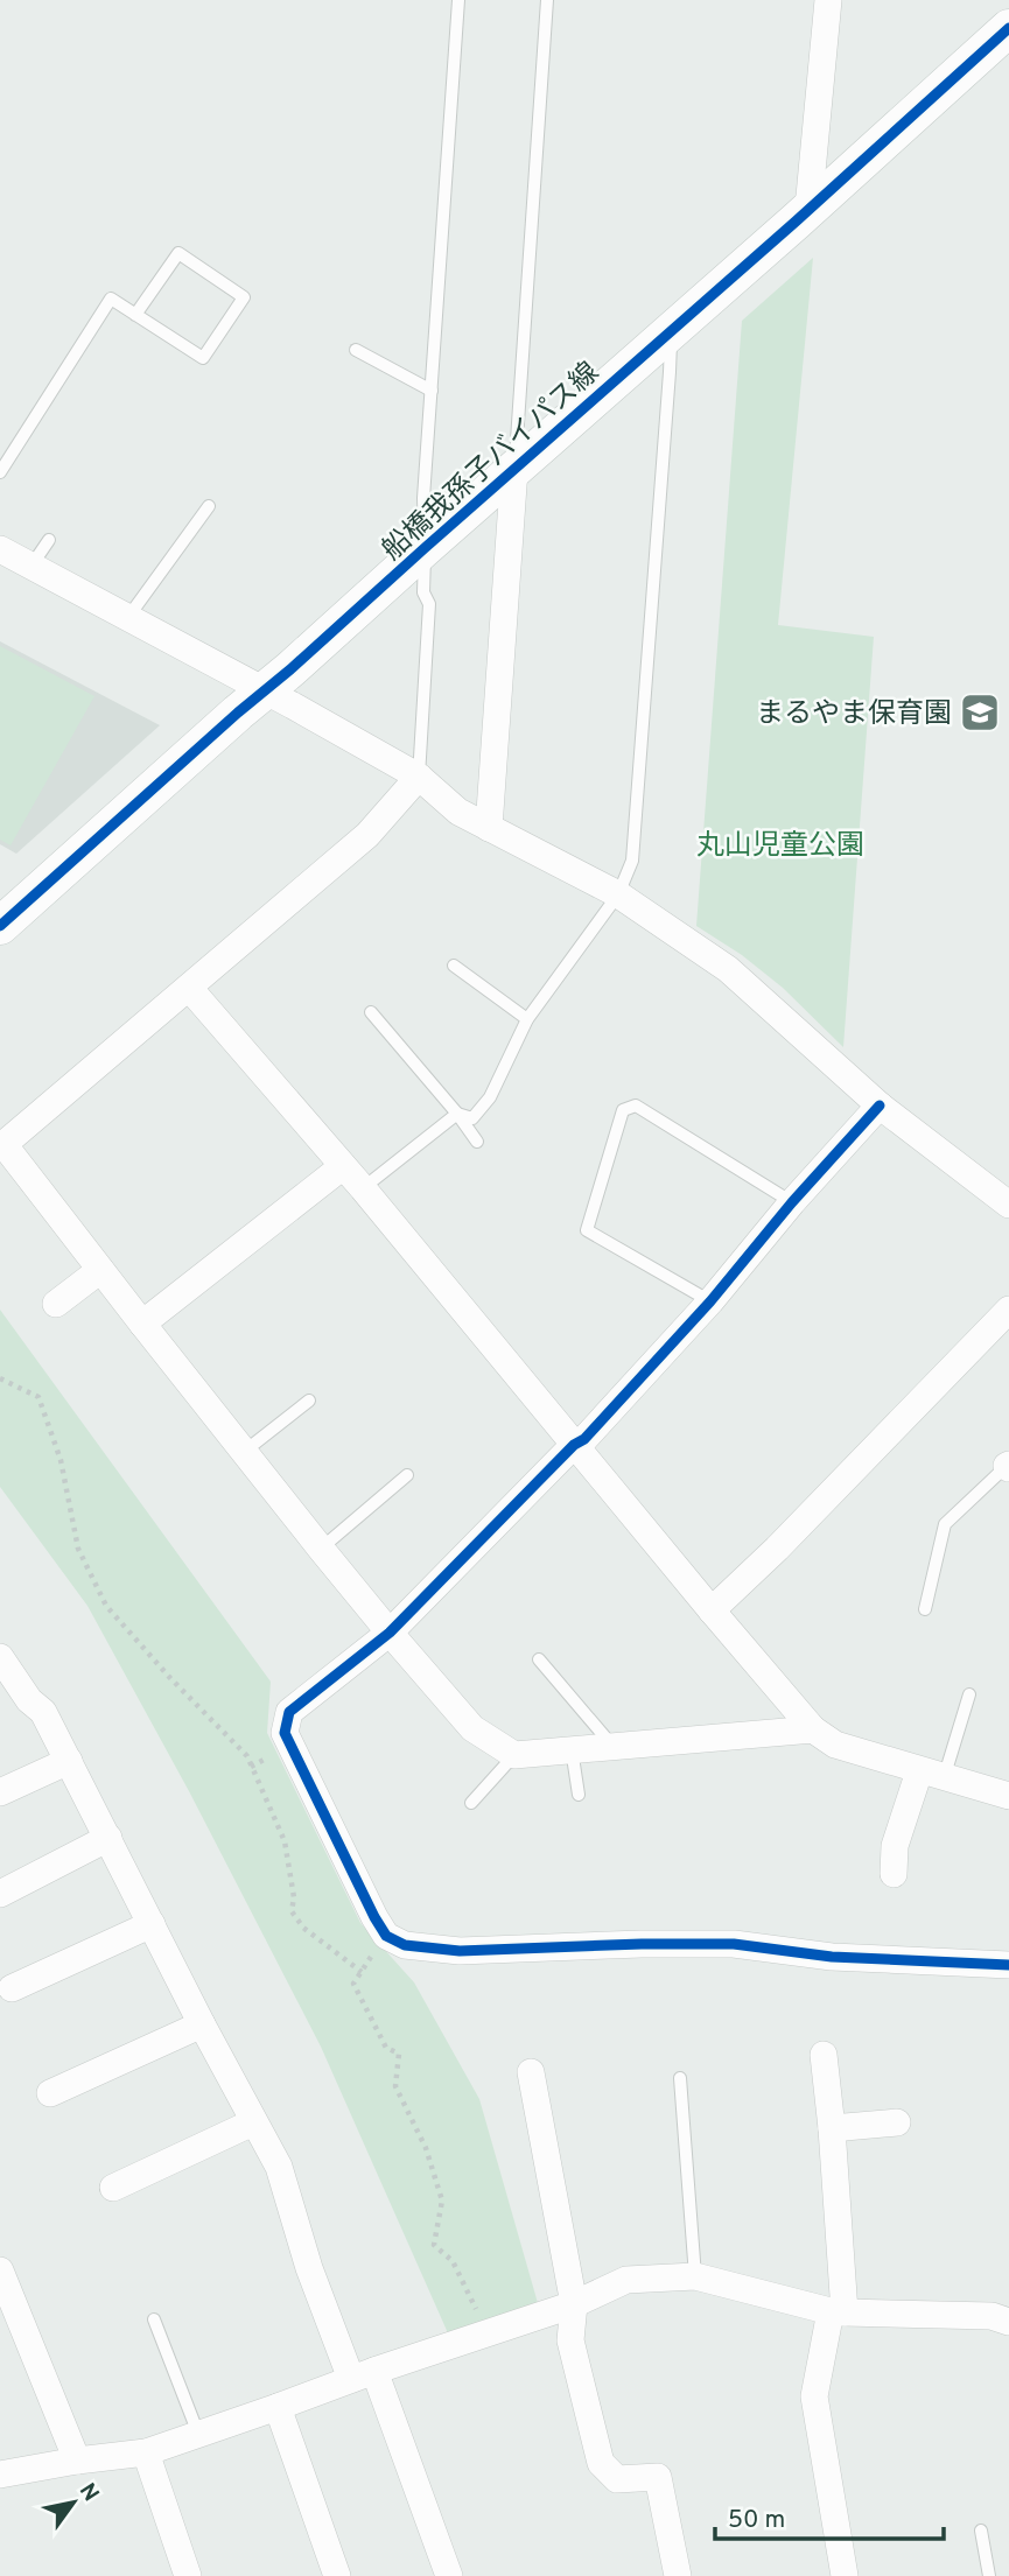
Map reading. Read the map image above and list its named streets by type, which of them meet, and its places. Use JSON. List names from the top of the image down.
{
  "streets": {
    "street": ["船橋我孫子バイパス線"]
  },
  "parks": ["丸山児童公園"],
  "places": {
    "school or university": ["まるやま保育園"]
  },
  "scale_bar": "50 m",
  "north": "top right"
}
